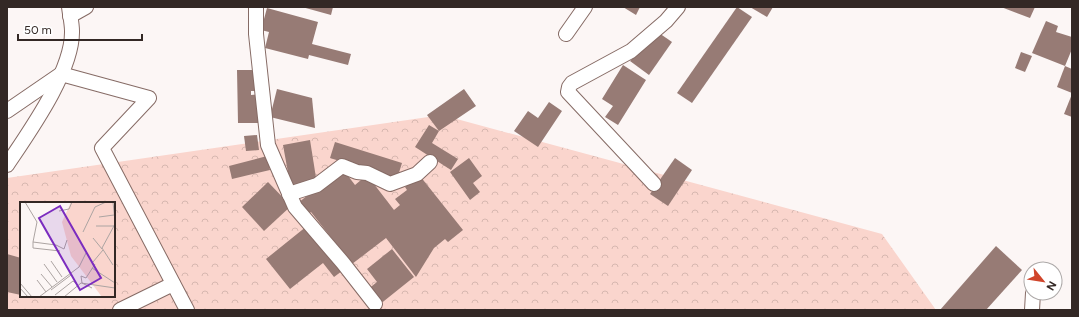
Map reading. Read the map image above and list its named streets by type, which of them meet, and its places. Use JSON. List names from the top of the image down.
{
  "scale_bar": "50 m",
  "north": "bottom right"
}
